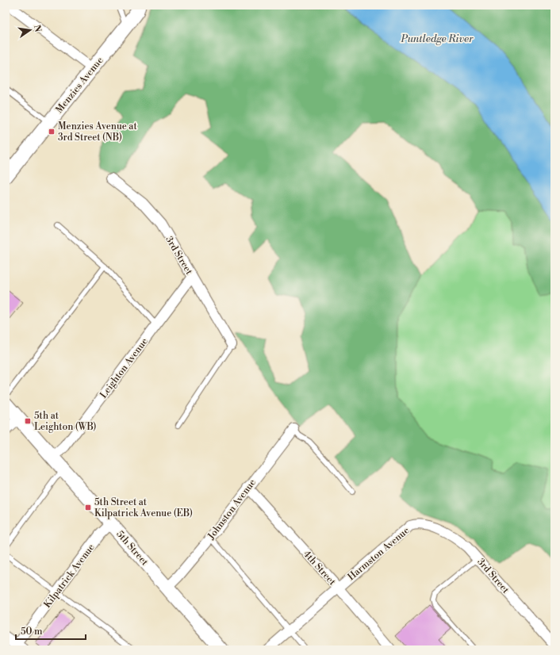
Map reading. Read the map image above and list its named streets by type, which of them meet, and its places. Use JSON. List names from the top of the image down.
{
  "streets": {
    "street": [
      "Menzies Avenue",
      "3rd Street",
      "Leighton Avenue",
      "Johnston Avenue",
      "5th Street",
      "Harmston Avenue",
      "4th Street",
      "Kilpatrick Avenue"
    ]
  },
  "crossings": [
    ["3rd Street", "Leighton Avenue"],
    ["3rd Street", "Harmston Avenue"],
    ["Leighton Avenue", "5th Street"],
    ["Johnston Avenue", "5th Street"],
    ["Johnston Avenue", "4th Street"],
    ["5th Street", "Kilpatrick Avenue"],
    ["Harmston Avenue", "4th Street"]
  ],
  "water": ["Puntledge River"],
  "places": {
    "transit": ["Menzies Avenue at 3rd Street (NB)", "5th at Leighton (WB)", "5th Street at Kilpatrick Avenue (EB)"]
  },
  "scale_bar": "50 m",
  "north": "right"
}
